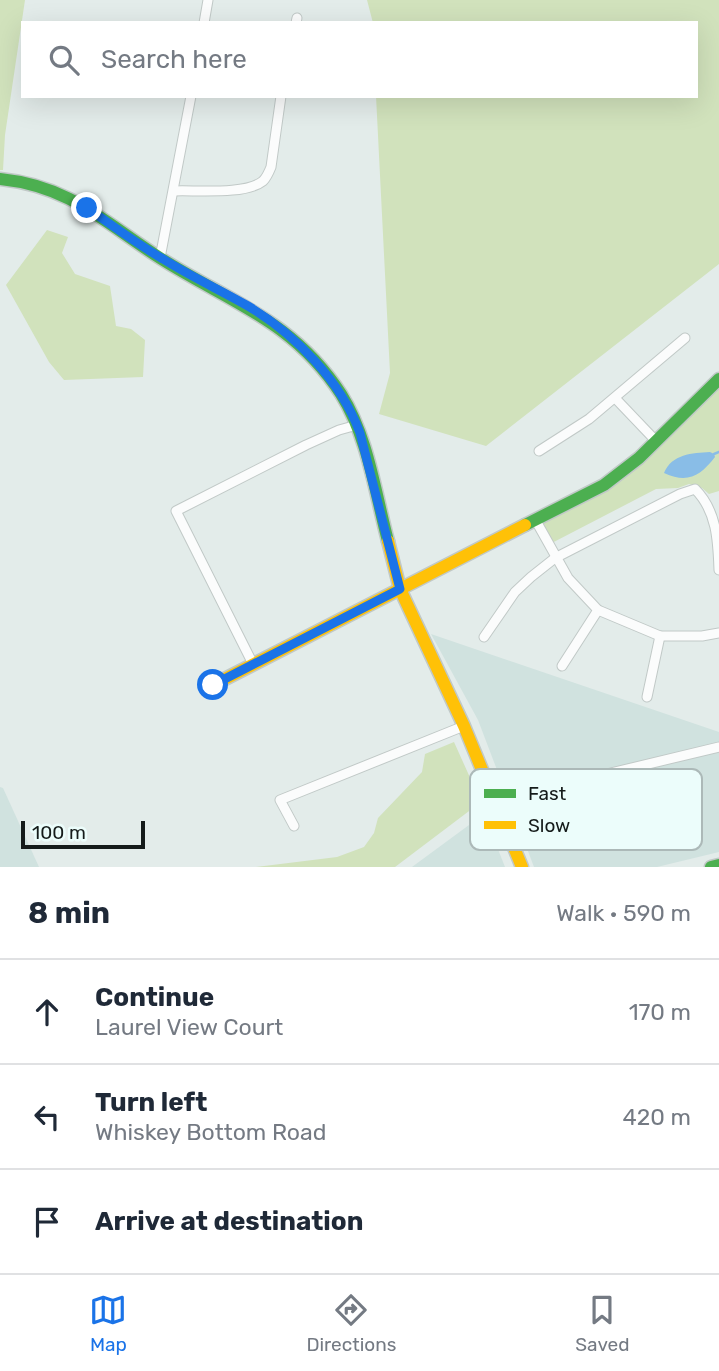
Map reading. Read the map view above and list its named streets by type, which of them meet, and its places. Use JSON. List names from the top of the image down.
{
  "legend": ["Fast", "Slow"],
  "scale_bar": "100 m",
  "page": {
    "search": "Search here",
    "scale": "100 m",
    "heading": ["8 min", "Walk · 590 m"],
    "list": [
      ["Continue", "Laurel View Court", "170 m"],
      ["Turn left", "Whiskey Bottom Road", "420 m"],
      "Arrive at destination"
    ],
    "nav": ["Map", "Directions", "Saved"]
  }
}
